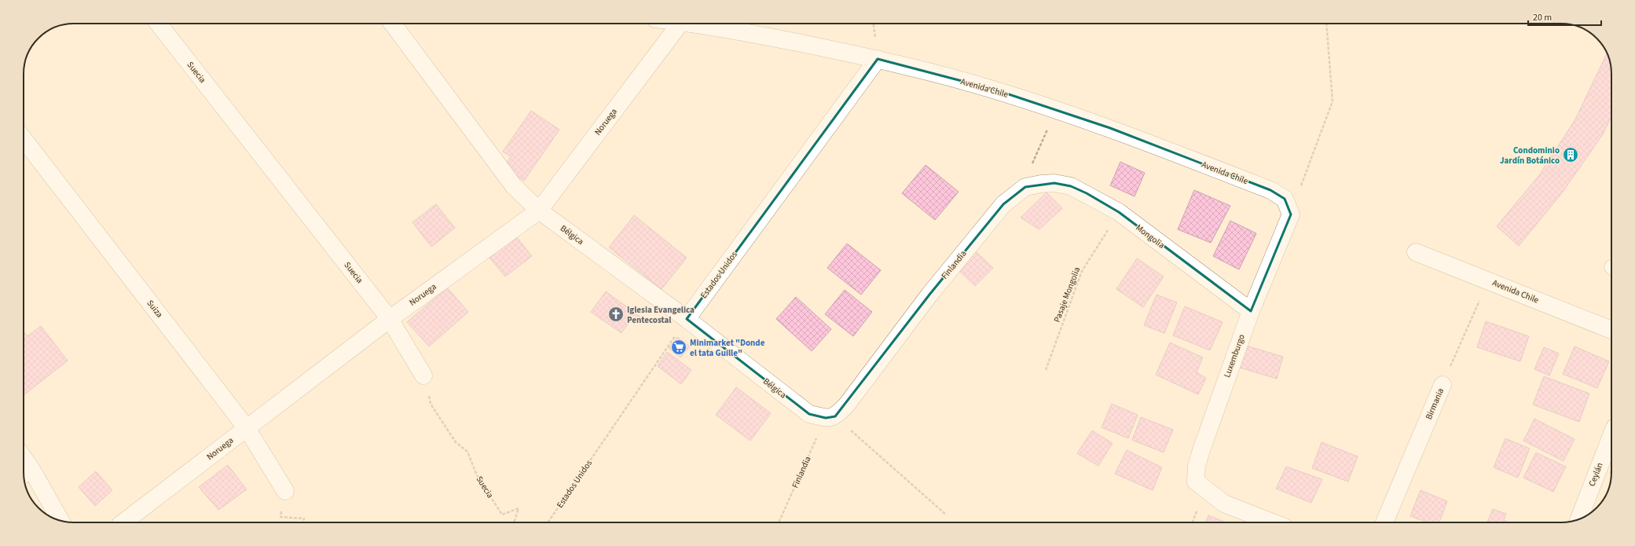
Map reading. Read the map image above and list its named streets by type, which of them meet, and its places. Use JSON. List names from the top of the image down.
{
  "streets": {
    "street": [
      "Suecia",
      "Avenida Chile",
      "Noruega",
      "Bélgica",
      "Mongolia",
      "Finlandia",
      "Estados Unidos",
      "Suiza",
      "Luxemburgo",
      "Birmania",
      "Ceylán"
    ],
    "path": ["Pasaje Mongolia"]
  },
  "crossings": [
    ["Suecia", "Noruega"],
    ["Avenida Chile", "Estados Unidos"],
    ["Avenida Chile", "Luxemburgo"],
    ["Avenida Chile", "Birmania"],
    ["Noruega", "Bélgica"],
    ["Noruega", "Suiza"],
    ["Bélgica", "Finlandia"],
    ["Bélgica", "Estados Unidos"],
    ["Mongolia", "Finlandia"],
    ["Mongolia", "Pasaje Mongolia"],
    ["Mongolia", "Luxemburgo"]
  ],
  "places": {
    "building": ["Condominio Jardín Botánico"],
    "church": ["Iglesia Evangelica Pentecostal"],
    "supermarket": ["Minimarket \"Donde el tata Guille\""]
  },
  "scale_bar": "20 m"
}
